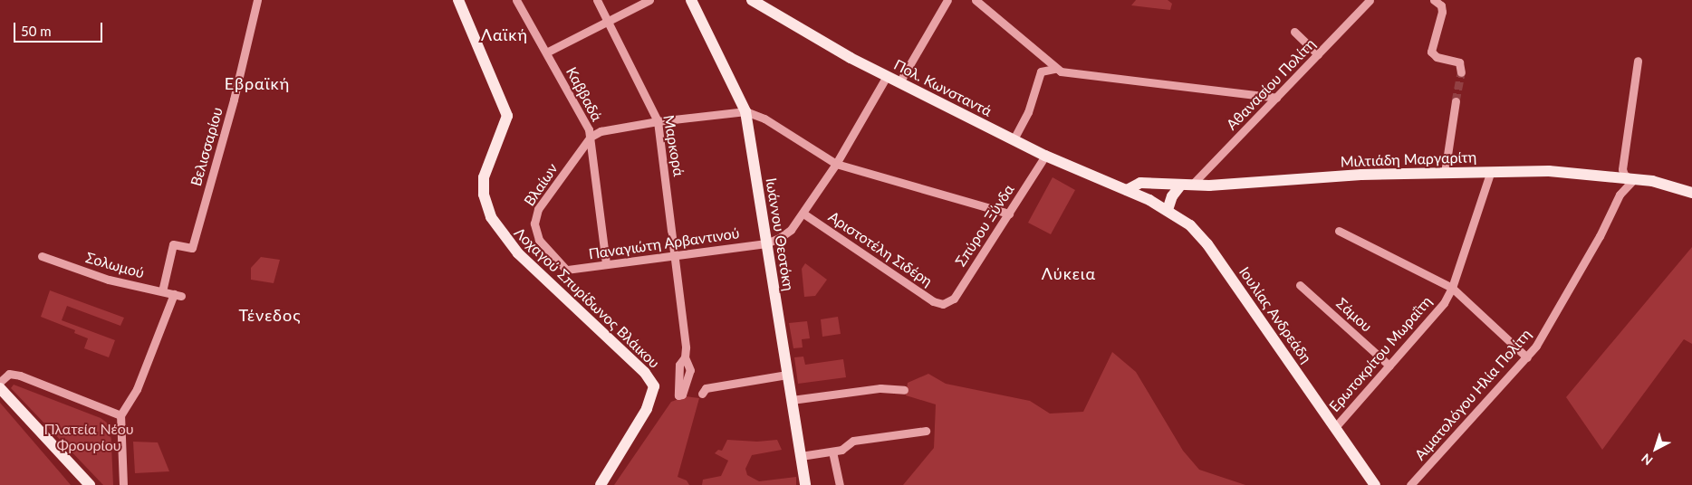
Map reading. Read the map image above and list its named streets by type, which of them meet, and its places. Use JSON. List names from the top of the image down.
{
  "streets": {
    "main road": [
      "Πολ. Κωνσταντά",
      "Μιλτιάδη Μαργαρίτη",
      "Ιωάννου Θεοτόκη",
      "Λοχαγού Σπυρίδωνος Βλάικου",
      "Ιουλίας Ανδρεάδη"
    ],
    "street": [
      "Αθανασίου Πολίτη",
      "Καββαδά",
      "Μαρκορά",
      "Βελισσαρίου",
      "Βλαίων",
      "Σπύρου Ξύνδα",
      "Παναγιώτη Αρβαντινού",
      "Αριστοτέλη Σιδέρη",
      "Σολωμού",
      "Σάμου",
      "Ερωτοκρίτου Μωραΐτη",
      "Αιματολόγου Ηλία Πολίτη"
    ]
  },
  "crossings": [
    ["Αθανασίου Πολίτη", "Μιλτιάδη Μαργαρίτη"],
    ["Πολ. Κωνσταντά", "Μιλτιάδη Μαργαρίτη"],
    ["Πολ. Κωνσταντά", "Σπύρου Ξύνδα"],
    ["Πολ. Κωνσταντά", "Ιουλίας Ανδρεάδη"],
    ["Καββαδά", "Βλαίων"],
    ["Καββαδά", "Παναγιώτη Αρβαντινού"],
    ["Μαρκορά", "Παναγιώτη Αρβαντινού"],
    ["Βελισσαρίου", "Σολωμού"],
    ["Μιλτιάδη Μαργαρίτη", "Ιουλίας Ανδρεάδη"],
    ["Μιλτιάδη Μαργαρίτη", "Ερωτοκρίτου Μωραΐτη"],
    ["Μιλτιάδη Μαργαρίτη", "Αιματολόγου Ηλία Πολίτη"],
    ["Βλαίων", "Παναγιώτη Αρβαντινού"],
    ["Σπύρου Ξύνδα", "Αριστοτέλη Σιδέρη"],
    ["Ιωάννου Θεοτόκη", "Παναγιώτη Αρβαντινού"],
    ["Ιουλίας Ανδρεάδη", "Ερωτοκρίτου Μωραΐτη"],
    ["Σάμου", "Ερωτοκρίτου Μωραΐτη"]
  ],
  "districts": [
    "Λαϊκή",
    "Εβραϊκή",
    "Λύκεια",
    "Τένεδος"
  ],
  "parks": ["Πλατεία Νέου Φρουρίου"],
  "scale_bar": "50 m",
  "north": "bottom left"
}
